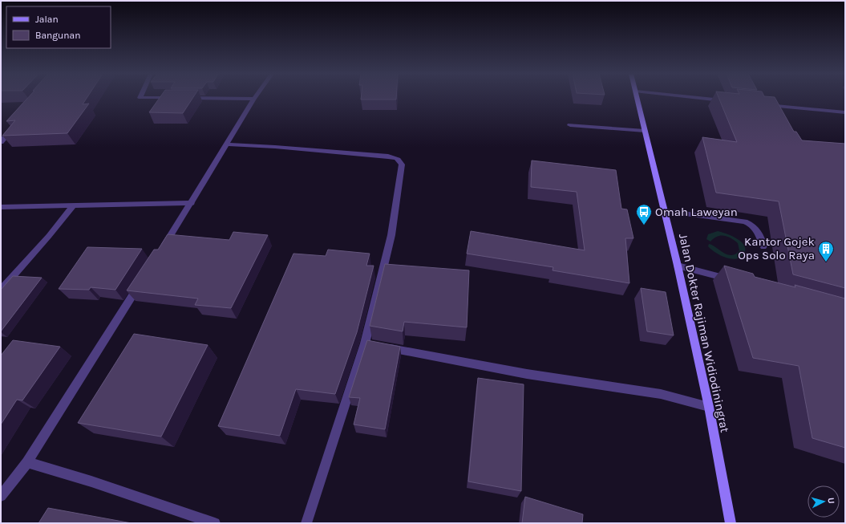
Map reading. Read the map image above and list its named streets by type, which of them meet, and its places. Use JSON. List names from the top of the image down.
{
  "streets": {
    "main road": ["Jalan Dokter Rajiman Widiodiningrat"]
  },
  "places": {
    "bus stop": ["Omah Laweyan"],
    "building": ["Kantor Gojek Ops Solo Raya"]
  },
  "legend": ["Jalan", "Bangunan"],
  "north": "right"
}
